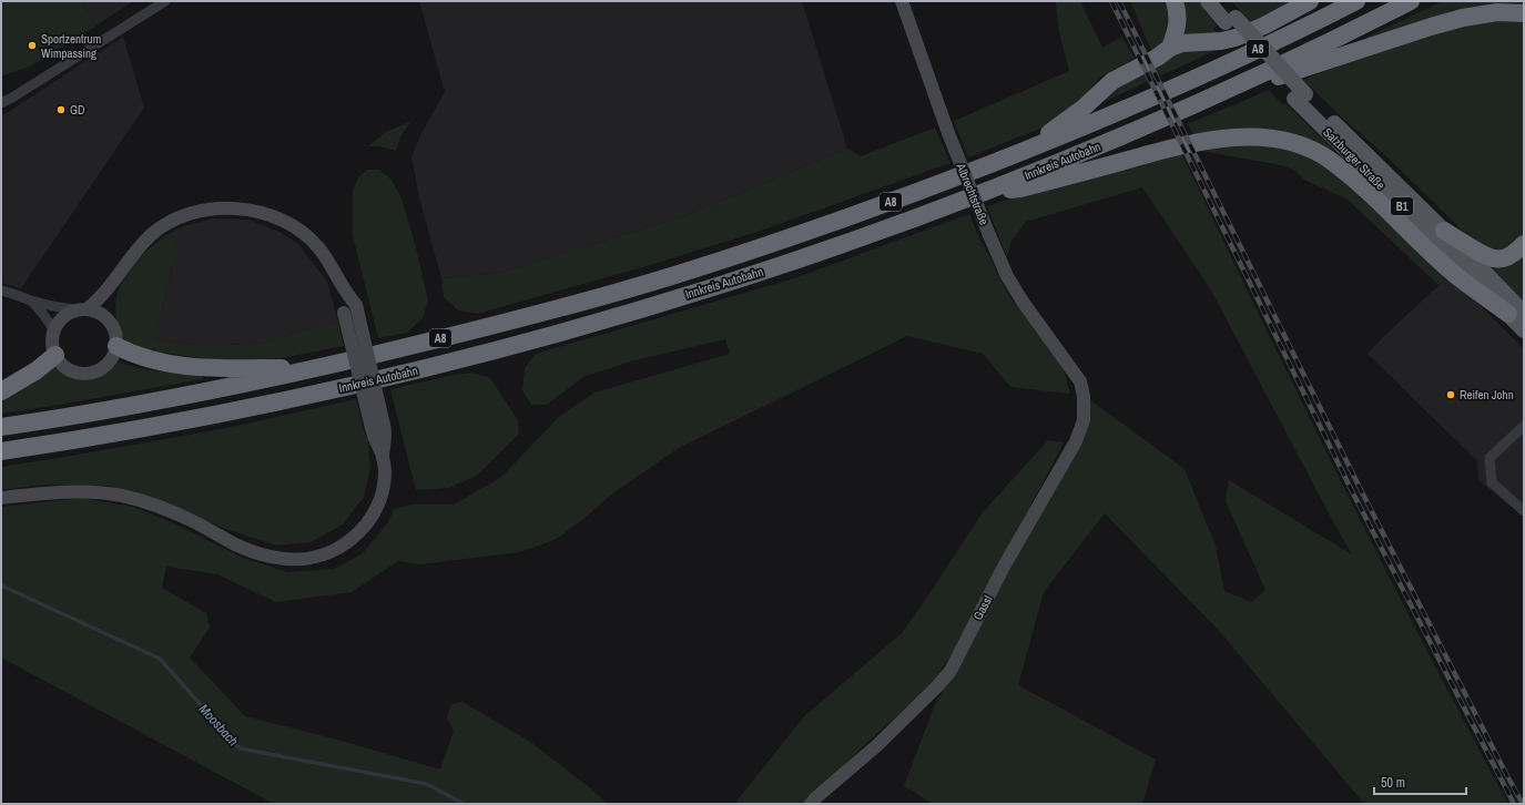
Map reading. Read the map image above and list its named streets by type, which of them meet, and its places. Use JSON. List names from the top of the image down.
{
  "streets": {
    "highway": ["A8", "Innkreis Autobahn"],
    "main road": ["Salzburger Straße", "B1"],
    "street": ["Albrechtstraße", "Gassl"]
  },
  "crossings": [
    ["Albrechtstraße", "Gassl"]
  ],
  "water": ["Moosbach"],
  "places": ["Sportzentrum Wimpassing", "GD", "Reifen John"],
  "scale_bar": "50 m"
}
